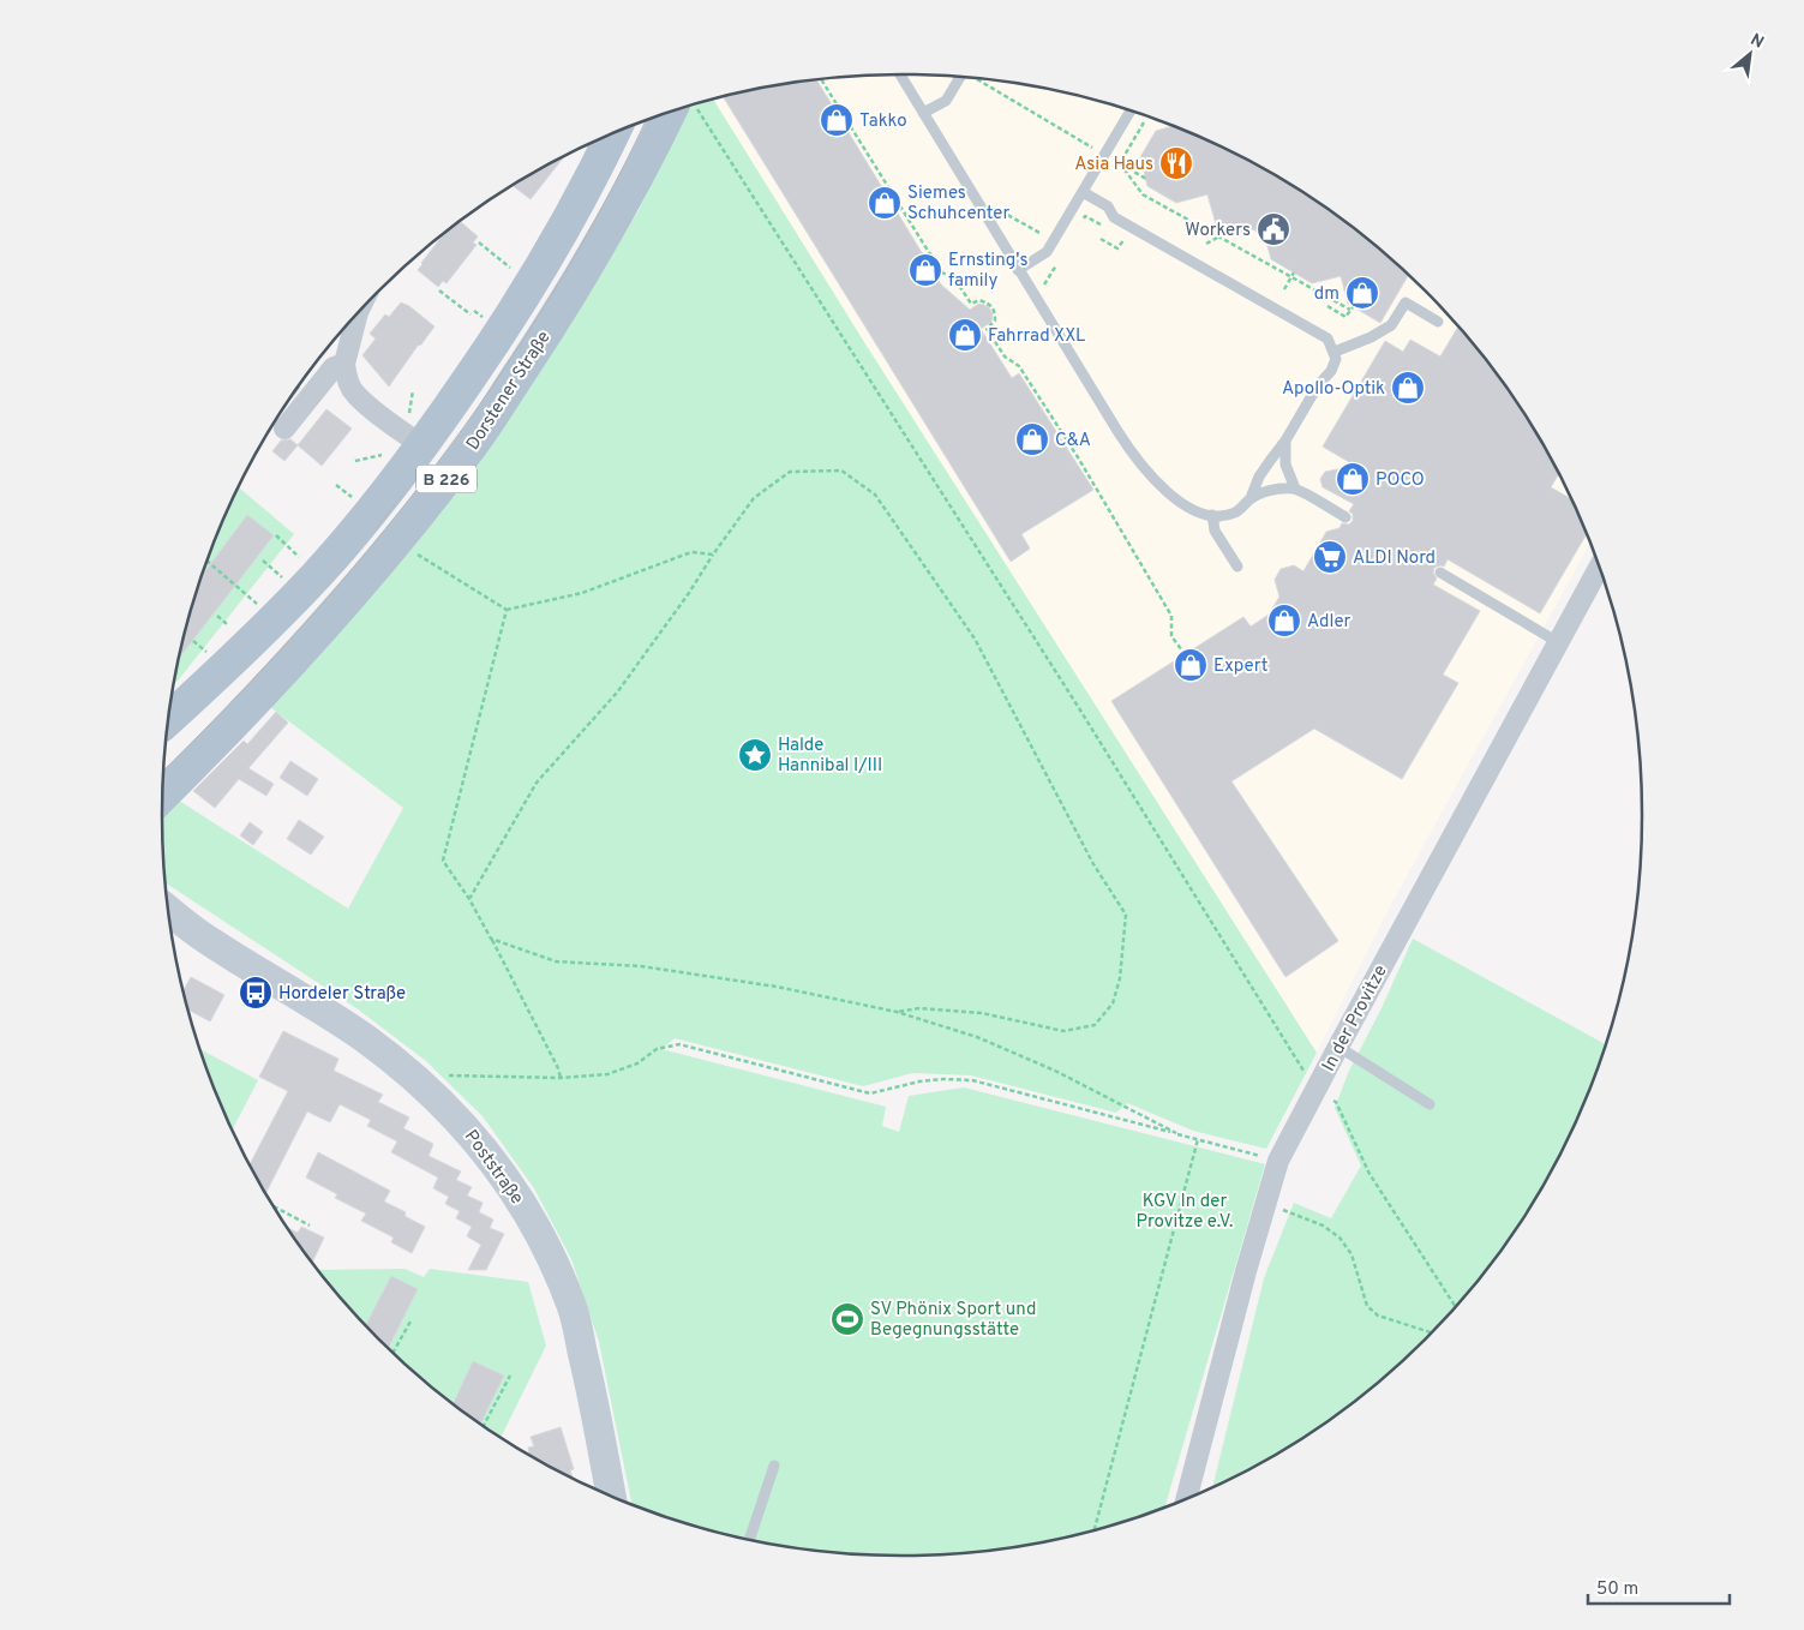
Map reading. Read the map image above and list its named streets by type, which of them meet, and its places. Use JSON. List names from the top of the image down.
{
  "streets": {
    "main road": ["Dorstener Straße", "B 226"],
    "street": ["In der Provitze", "Poststraße"]
  },
  "parks": ["KGV In der Provitze e.V."],
  "places": {
    "shop": [
      "Takko",
      "Siemes Schuhcenter",
      "Ernsting's family",
      "dm",
      "Fahrrad XXL",
      "Apollo-Optik",
      "C&A",
      "POCO",
      "Adler",
      "Expert"
    ],
    "restaurant": ["Asia Haus"],
    "public building": ["Workers"],
    "supermarket": ["ALDI Nord"],
    "place": ["Halde Hannibal I/III"],
    "bus stop": ["Hordeler Straße"],
    "sports": ["SV Phönix Sport und Begegnungsstätte"]
  },
  "scale_bar": "50 m",
  "north": "top right"
}
